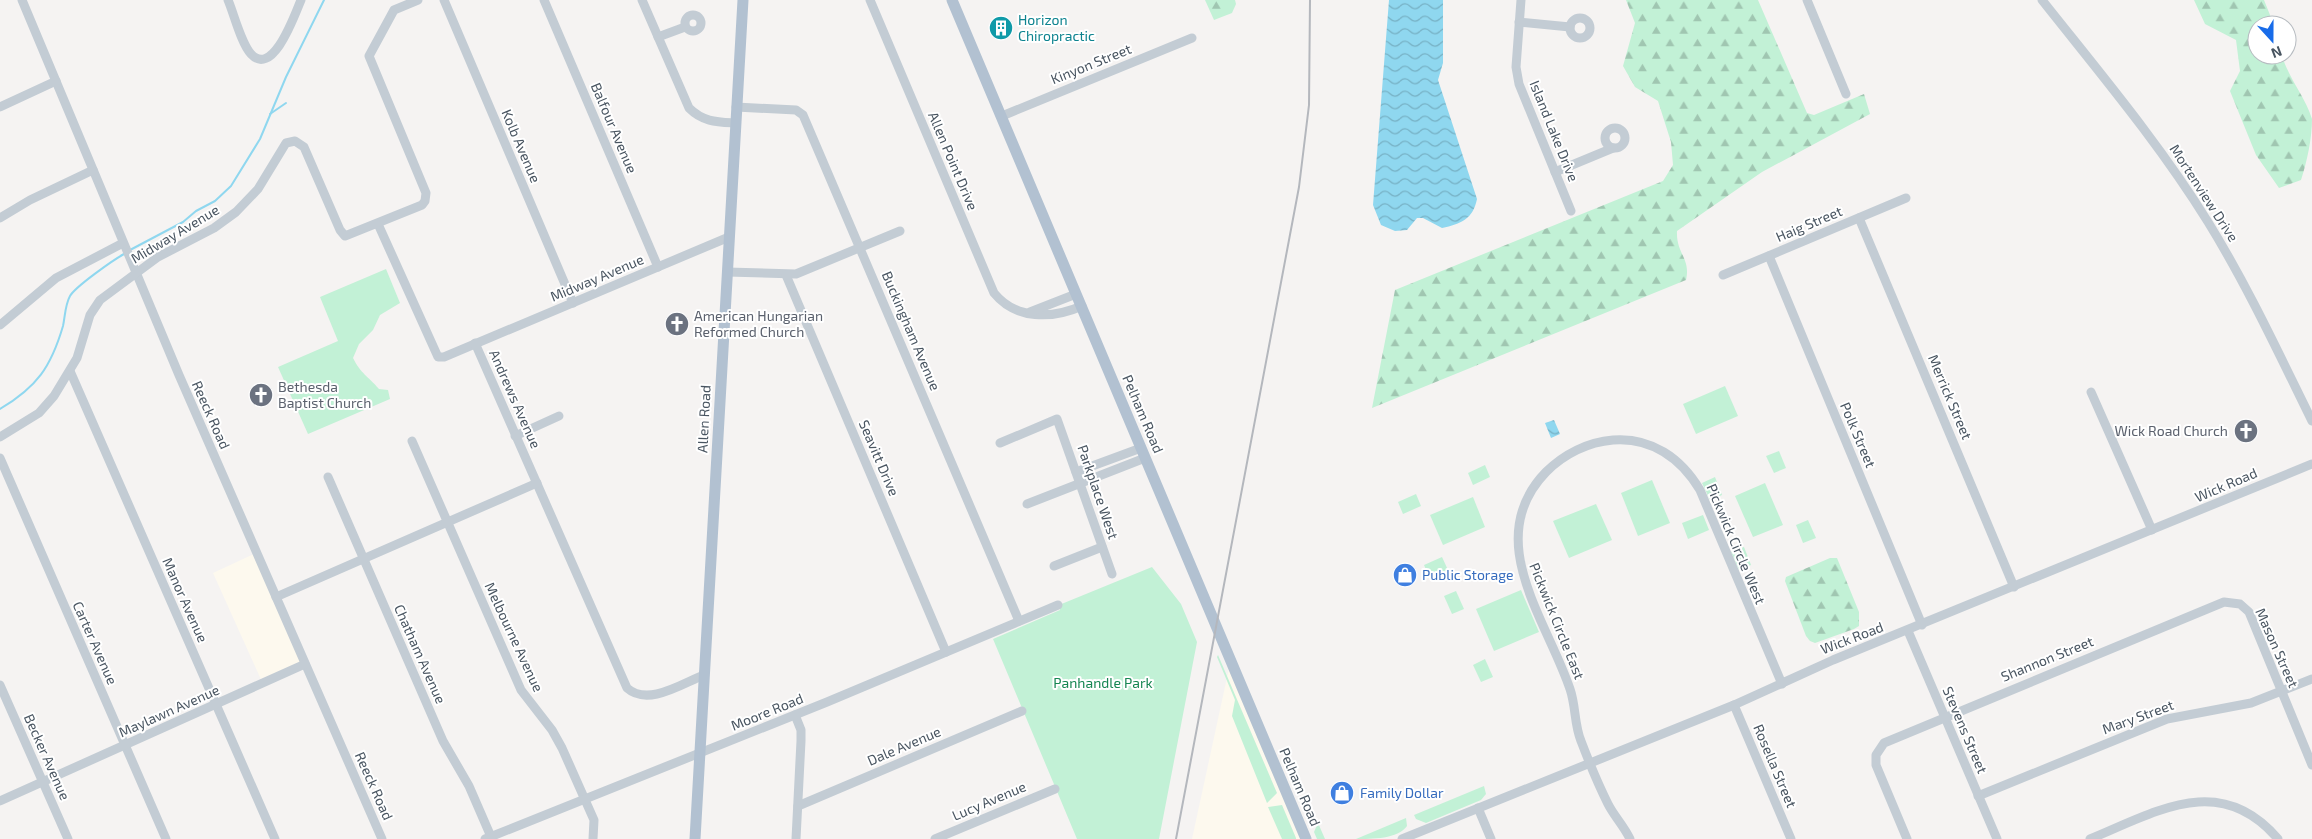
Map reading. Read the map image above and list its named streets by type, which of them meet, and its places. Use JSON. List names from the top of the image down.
{
  "streets": {
    "main road": ["Pelham Road", "Allen Road"],
    "street": [
      "Kinyon Street",
      "Balfour Avenue",
      "Island Lake Drive",
      "Kolb Avenue",
      "Allen Point Drive",
      "Mortenview Drive",
      "Haig Street",
      "Midway Avenue",
      "Buckingham Avenue",
      "Merrick Street",
      "Andrews Avenue",
      "Reeck Road",
      "Polk Street",
      "Seavitt Drive",
      "Wick Road",
      "Parkplace West",
      "Pickwick Circle West",
      "Manor Avenue",
      "Pickwick Circle East",
      "Melbourne Avenue",
      "Carter Avenue",
      "Mason Street",
      "Chatham Avenue",
      "Shannon Street",
      "Maylawn Avenue",
      "Moore Road",
      "Mary Street",
      "Stevens Street",
      "Dale Avenue",
      "Becker Avenue",
      "Rosella Street",
      "Lucy Avenue"
    ]
  },
  "crossings": [
    ["Kinyon Street", "Pelham Road"],
    ["Balfour Avenue", "Midway Avenue"],
    ["Kolb Avenue", "Midway Avenue"],
    ["Allen Point Drive", "Pelham Road"],
    ["Haig Street", "Merrick Street"],
    ["Haig Street", "Polk Street"],
    ["Midway Avenue", "Andrews Avenue"],
    ["Midway Avenue", "Reeck Road"],
    ["Midway Avenue", "Allen Road"],
    ["Midway Avenue", "Manor Avenue"],
    ["Buckingham Avenue", "Allen Road"],
    ["Buckingham Avenue", "Moore Road"],
    ["Merrick Street", "Wick Road"],
    ["Andrews Avenue", "Allen Road"],
    ["Reeck Road", "Maylawn Avenue"],
    ["Allen Road", "Moore Road"],
    ["Polk Street", "Wick Road"],
    ["Seavitt Drive", "Moore Road"],
    ["Wick Road", "Pickwick Circle West"],
    ["Wick Road", "Pickwick Circle East"],
    ["Wick Road", "Stevens Street"],
    ["Wick Road", "Rosella Street"],
    ["Pickwick Circle West", "Pickwick Circle East"],
    ["Manor Avenue", "Maylawn Avenue"],
    ["Melbourne Avenue", "Moore Road"],
    ["Carter Avenue", "Maylawn Avenue"],
    ["Mason Street", "Shannon Street"],
    ["Mason Street", "Mary Street"],
    ["Chatham Avenue", "Moore Road"],
    ["Shannon Street", "Stevens Street"],
    ["Maylawn Avenue", "Becker Avenue"],
    ["Mary Street", "Stevens Street"]
  ],
  "parks": ["Panhandle Park"],
  "places": {
    "building": ["Horizon Chiropractic"],
    "church": ["American Hungarian Reformed Church", "Bethesda Baptist Church", "Wick Road Church"],
    "shop": ["Public Storage", "Family Dollar"]
  },
  "north": "bottom"
}
